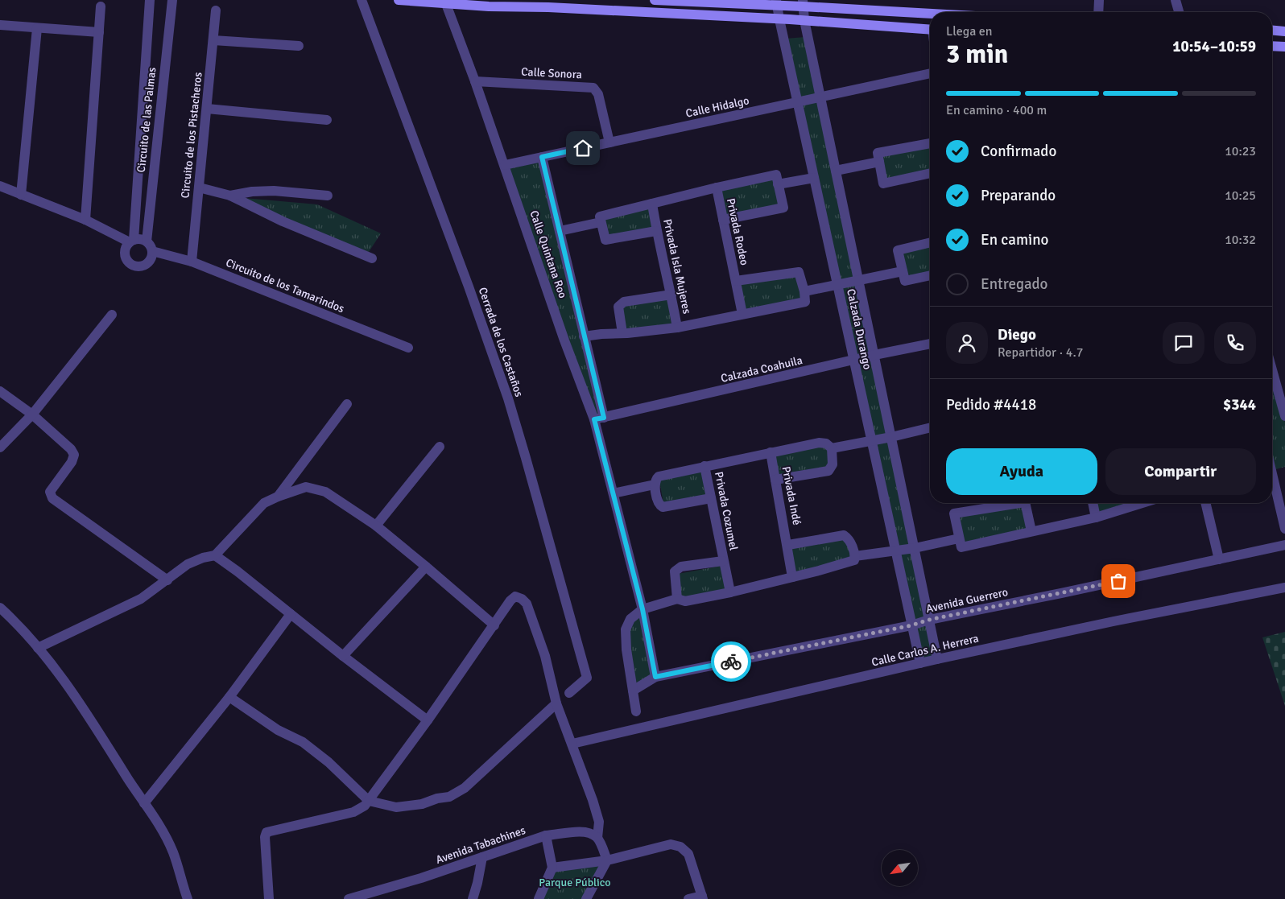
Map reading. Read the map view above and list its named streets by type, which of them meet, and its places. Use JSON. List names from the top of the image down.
{
  "streets": {
    "street": [
      "Calle Sonora",
      "Calle Hidalgo",
      "Circuito de las Palmas",
      "Circuito de los Pistacheros",
      "Privada Rodeo",
      "Calle Quintana Roo",
      "Privada Isla Mujeres",
      "Circuito de los Tamarindos",
      "Calzada Durango",
      "Cerrada de los Castaños",
      "Calzada Coahuila",
      "Privada Indé",
      "Privada Cozumel",
      "Avenida Guerrero",
      "Calle Carlos A. Herrera",
      "Avenida Tabachines"
    ]
  },
  "crossings": [
    ["Calle Sonora", "Calle Hidalgo"],
    ["Calle Sonora", "Calle Quintana Roo"],
    ["Calle Hidalgo", "Calle Quintana Roo"],
    ["Calle Hidalgo", "Calzada Durango"],
    ["Circuito de las Palmas", "Circuito de los Tamarindos"],
    ["Circuito de los Pistacheros", "Circuito de los Tamarindos"],
    ["Calle Quintana Roo", "Privada Isla Mujeres"],
    ["Calle Quintana Roo", "Calzada Coahuila"],
    ["Calle Quintana Roo", "Avenida Guerrero"],
    ["Calzada Durango", "Calzada Coahuila"],
    ["Calzada Durango", "Avenida Guerrero"],
    ["Calzada Durango", "Calle Carlos A. Herrera"]
  ],
  "parks": ["Parque Público"],
  "north": "bottom left",
  "page": {
    "heading": ["3 min", "Llega en", "10:54–10:59"],
    "panel": [
      "Diego",
      "Repartidor · 4.7",
      "Pedido #4418",
      "$344"
    ],
    "bar": "En camino · 400 m",
    "list": [
      ["Confirmado", "10:23"],
      ["Preparando", "10:25"],
      ["En camino", "10:32"],
      "Entregado"
    ],
    "buttons": ["Ayuda", "Compartir"]
  }
}
